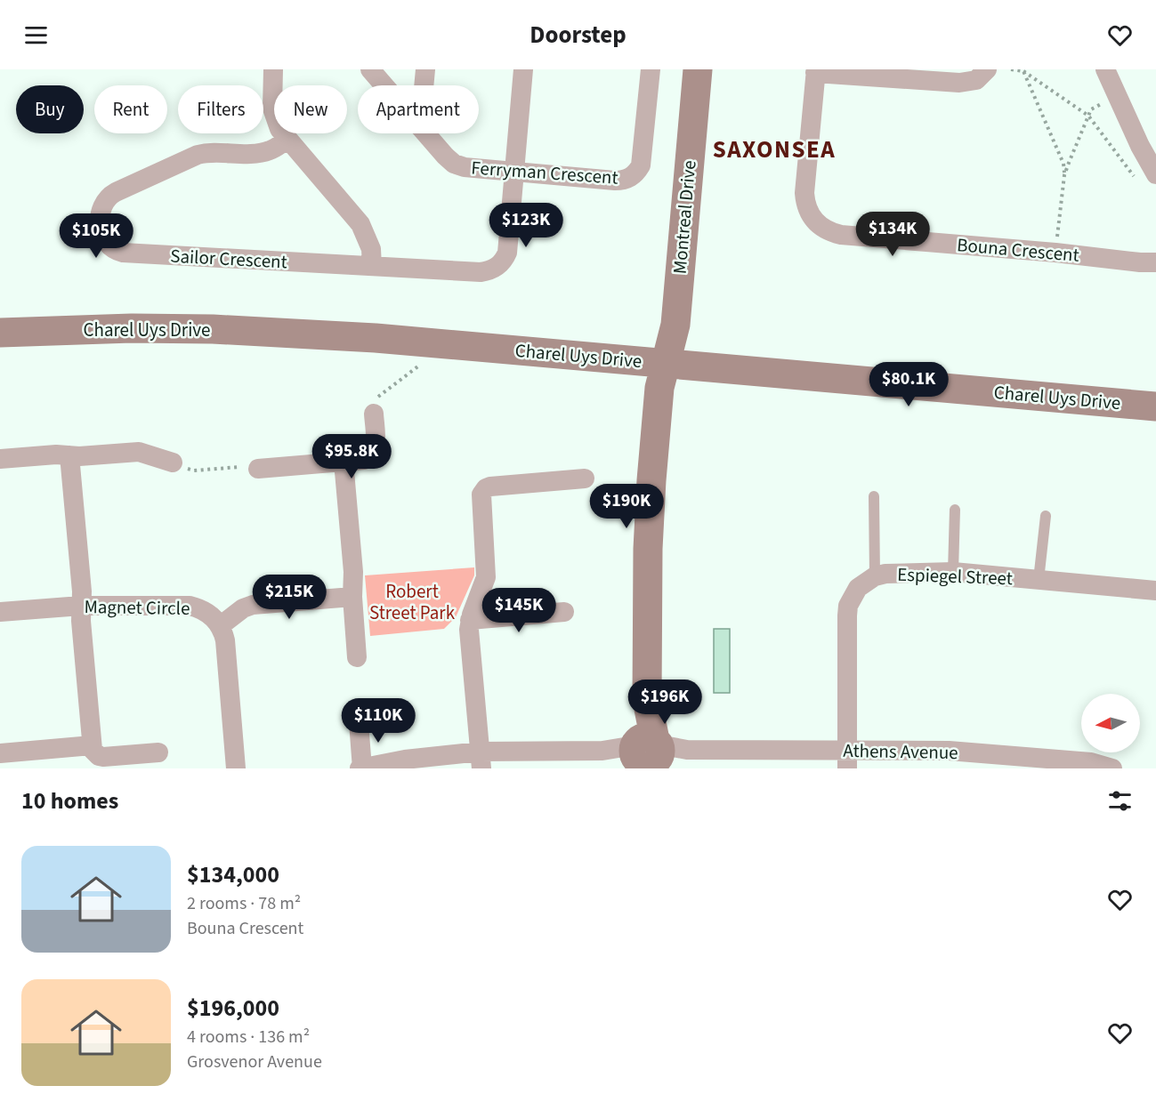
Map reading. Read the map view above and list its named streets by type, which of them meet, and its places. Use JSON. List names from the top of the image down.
{
  "streets": {
    "main road": ["Montreal Drive", "Charel Uys Drive"],
    "street": [
      "Ferryman Crescent",
      "Bouna Crescent",
      "Sailor Crescent",
      "Espiegel Street",
      "Magnet Circle",
      "Athens Avenue"
    ]
  },
  "crossings": [
    ["Montreal Drive", "Charel Uys Drive"],
    ["Montreal Drive", "Athens Avenue"],
    ["Espiegel Street", "Athens Avenue"]
  ],
  "districts": ["SAXONSEA"],
  "parks": ["Robert Street Park"],
  "north": "left",
  "page": {
    "header": "Doorstep",
    "chip": [
      "Buy",
      "Rent",
      "Filters",
      "New",
      "Apartment"
    ],
    "price": [
      "$123K",
      "$134K",
      "$105K",
      "$80.1K",
      "$95.8K",
      "$190K",
      "$215K",
      "$145K",
      "$196K",
      "$110K"
    ],
    "heading": "10 homes",
    "list": [
      {
        "name": "$134,000",
        "note": "2 rooms · 78 m² · Bouna Crescent"
      },
      {
        "name": "$196,000",
        "note": "4 rooms · 136 m² · Grosvenor Avenue"
      }
    ]
  }
}
